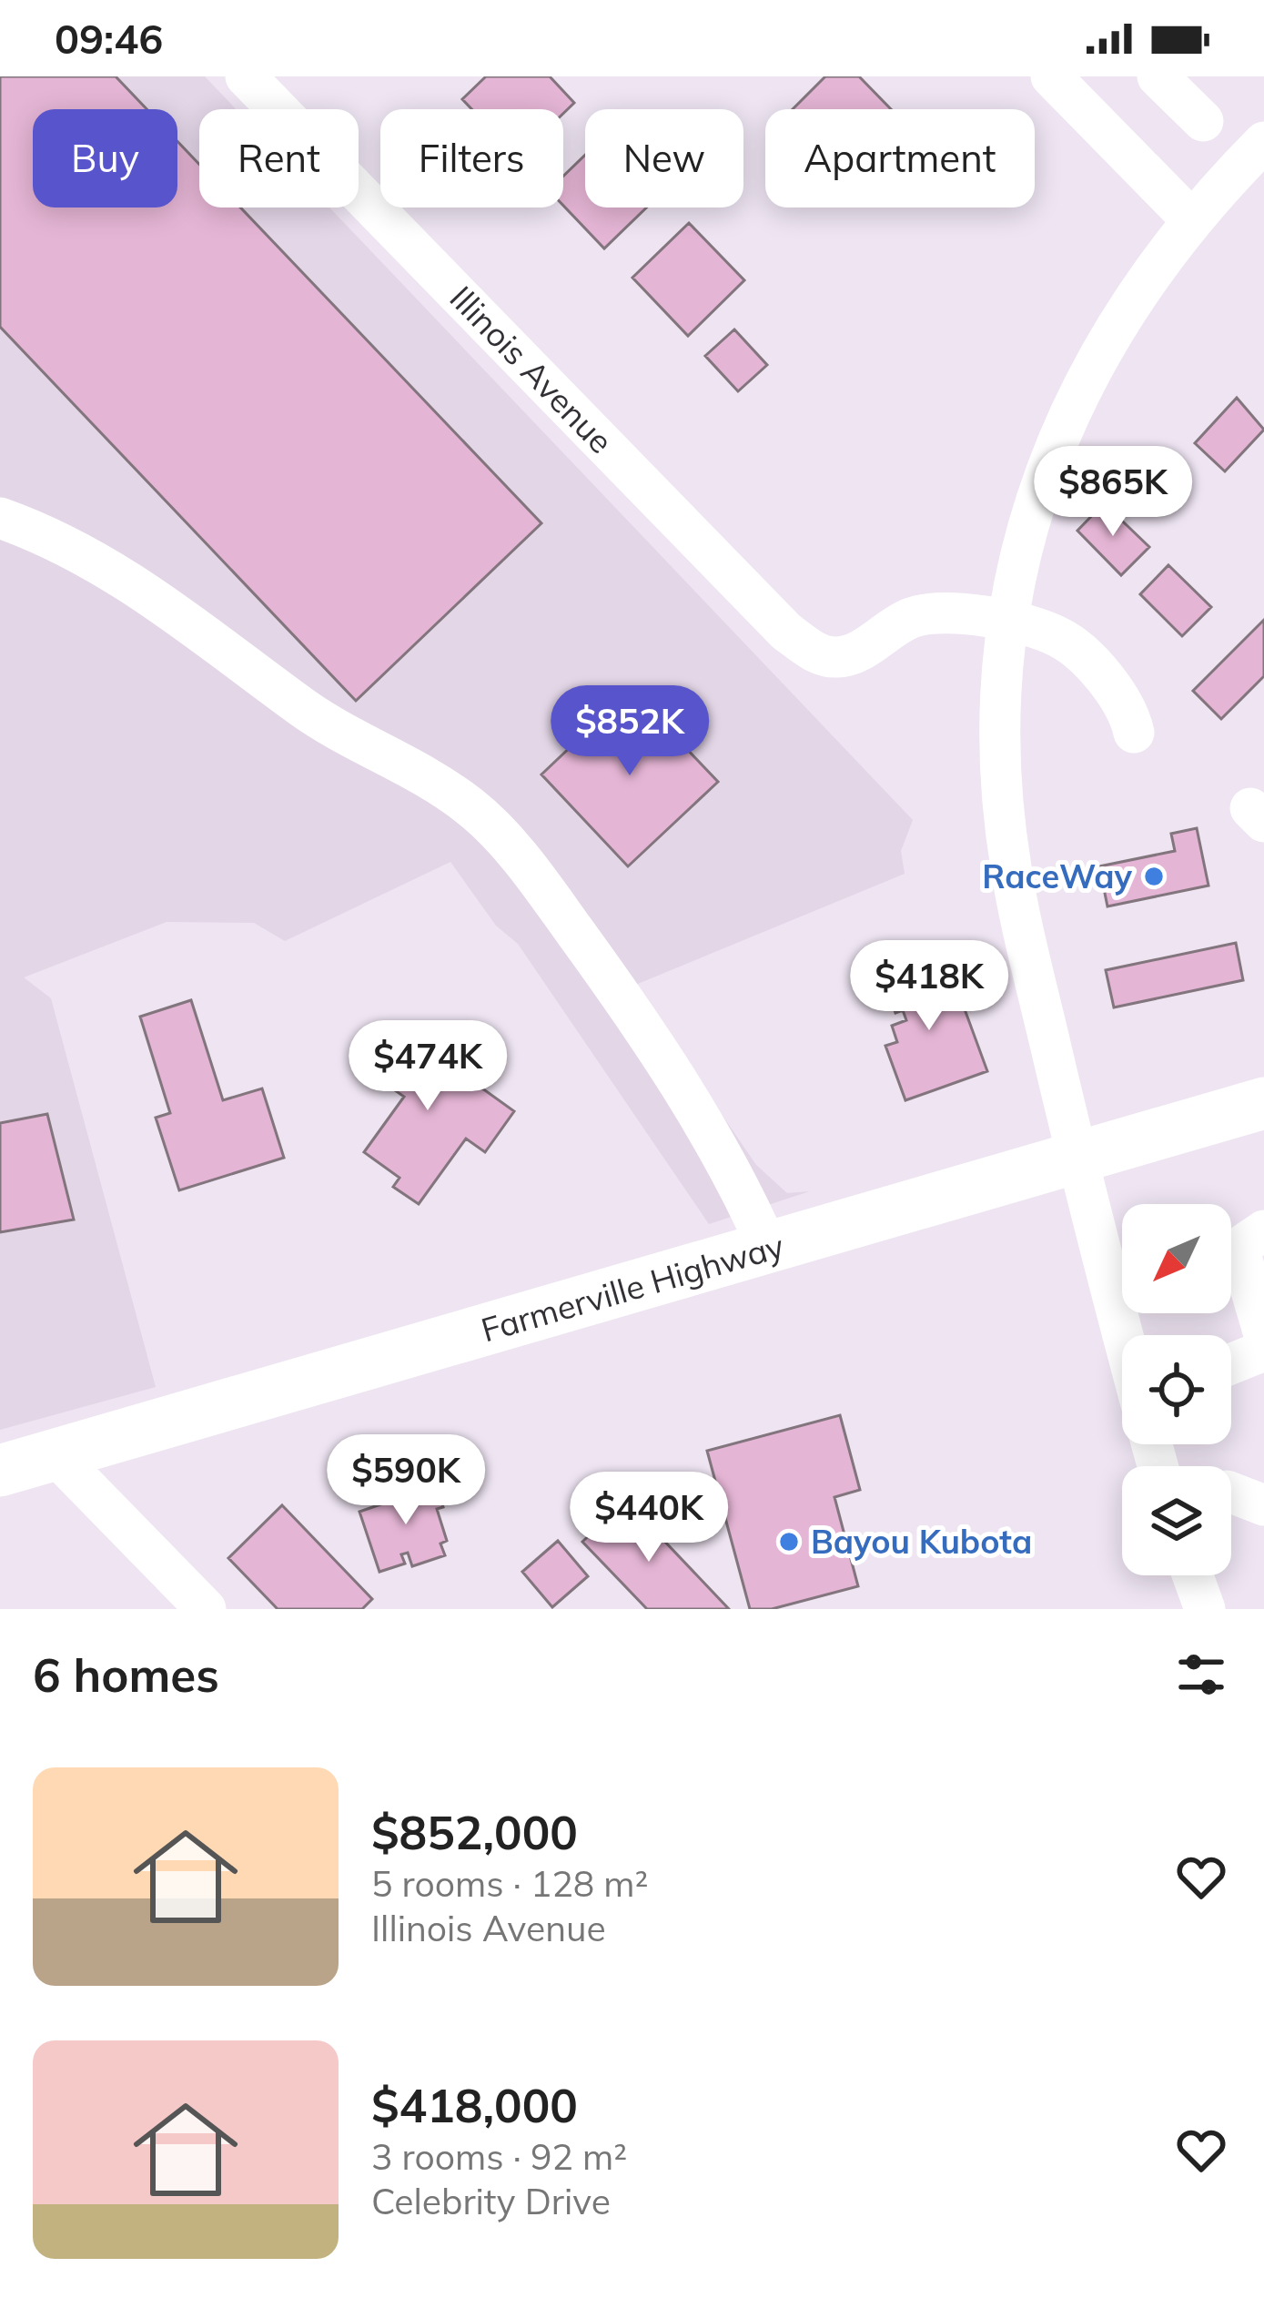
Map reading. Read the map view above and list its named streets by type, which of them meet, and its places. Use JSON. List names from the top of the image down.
{
  "streets": {
    "main road": ["Farmerville Highway"],
    "street": ["Illinois Avenue"]
  },
  "places": ["RaceWay", "Bayou Kubota"],
  "north": "bottom left",
  "page": {
    "status": "09:46",
    "chip": [
      "Buy",
      "Rent",
      "Filters",
      "New",
      "Apartment"
    ],
    "price": [
      "$865K",
      "$852K",
      "$418K",
      "$474K",
      "$590K",
      "$440K"
    ],
    "heading": "6 homes",
    "list": [
      {
        "name": "$852,000",
        "note": "5 rooms · 128 m² · Illinois Avenue"
      },
      {
        "name": "$418,000",
        "note": "3 rooms · 92 m² · Celebrity Drive"
      }
    ]
  }
}
